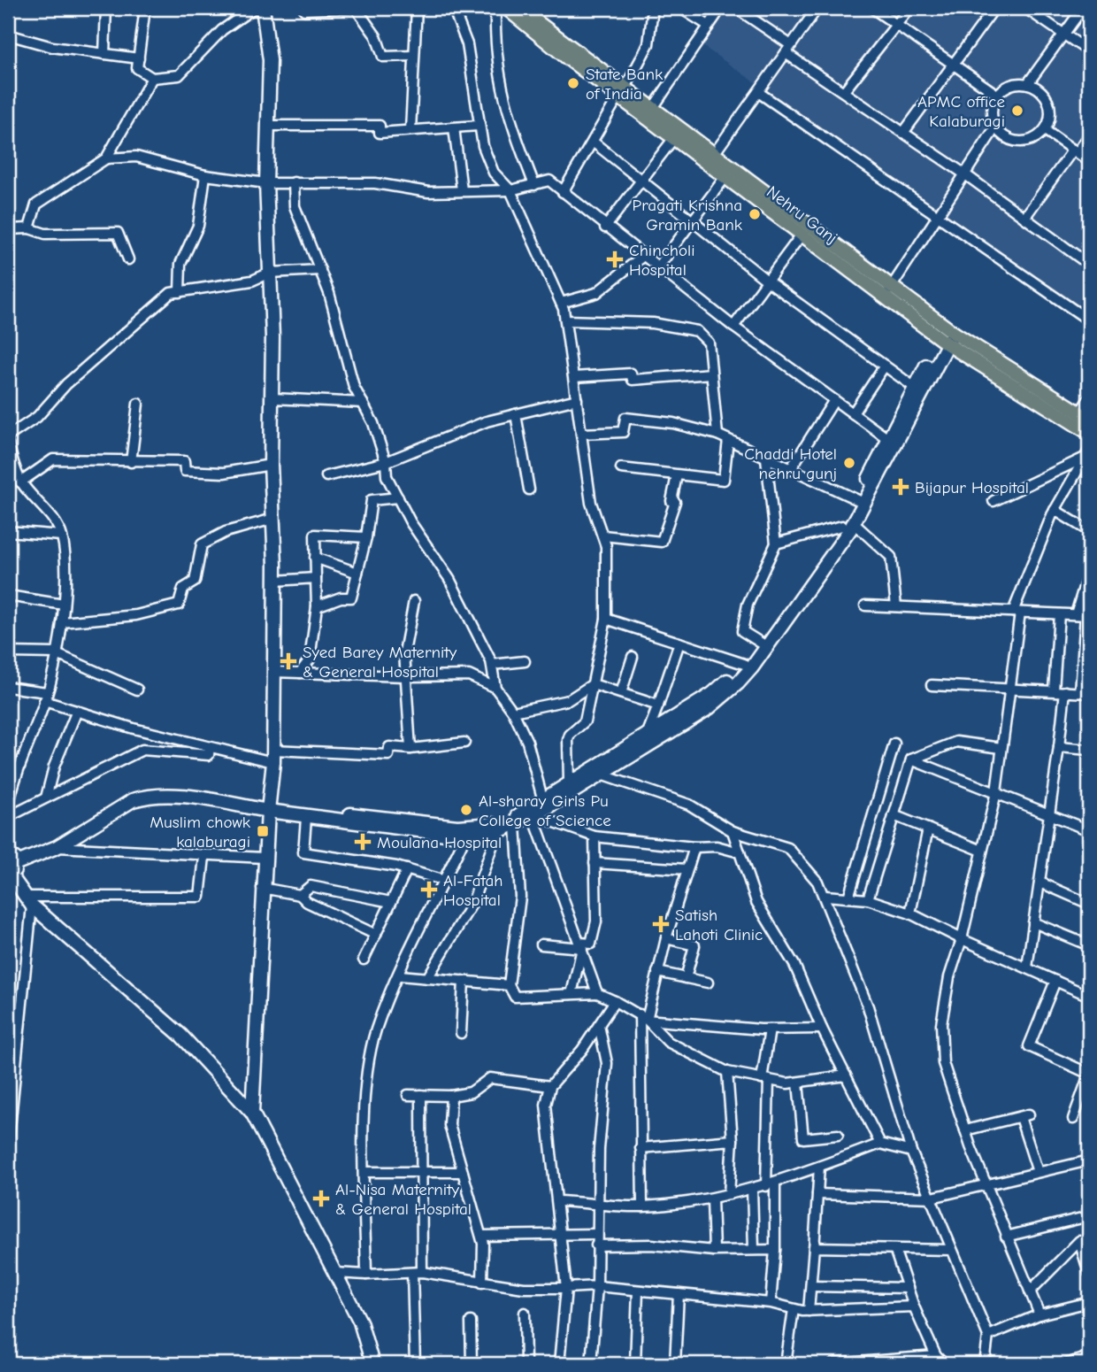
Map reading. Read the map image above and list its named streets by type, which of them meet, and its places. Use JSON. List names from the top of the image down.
{
  "streets": {
    "main road": ["Nehru Ganj"]
  },
  "places": {
    "other": [
      "State Bank of India",
      "APMC office Kalaburagi",
      "Pragati Krishna Gramin Bank",
      "Chaddi Hotel nehru gunj",
      "Al-sharay Girls Pu College of Science"
    ],
    "health": [
      "Chincholi Hospital",
      "Bijapur Hospital",
      "Syed Barey Maternity & General Hospital",
      "Moulana Hospital",
      "Al-Fatah Hospital",
      "Satish Lahoti Clinic",
      "Al-Nisa Maternity & General Hospital"
    ],
    "transit": ["Muslim chowk kalaburagi"]
  }
}
